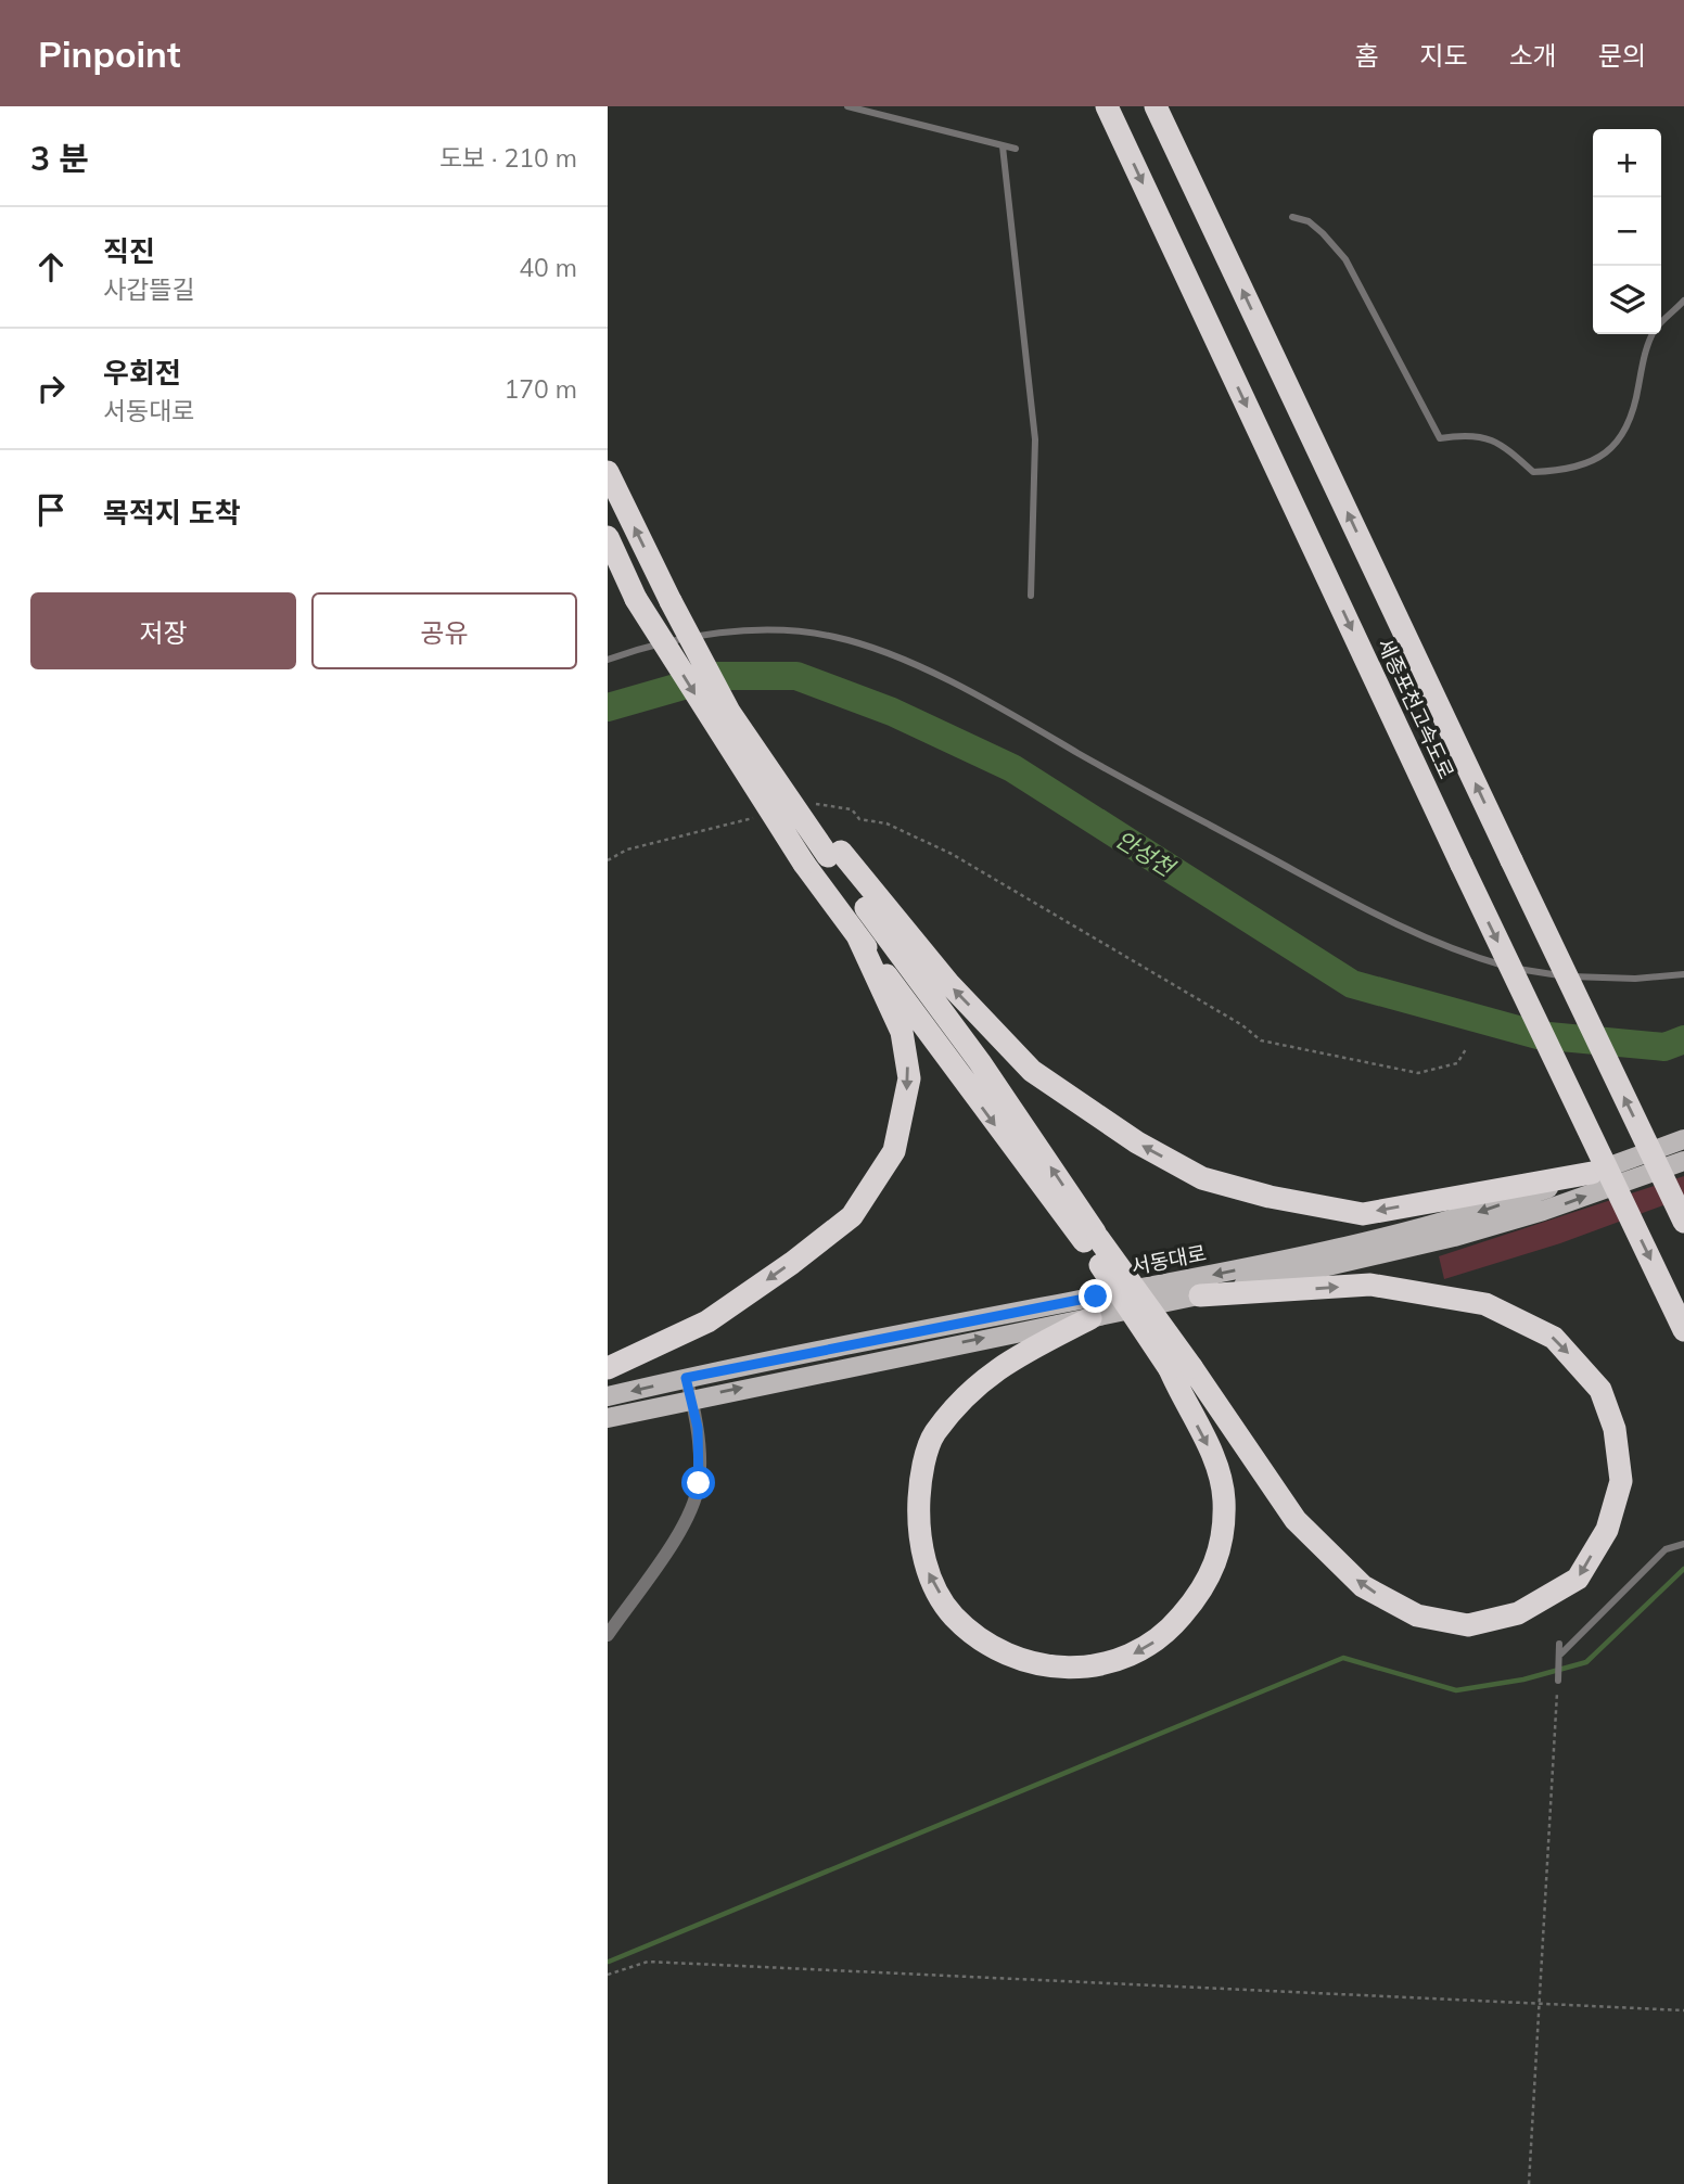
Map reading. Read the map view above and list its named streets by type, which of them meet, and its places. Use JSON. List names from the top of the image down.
{
  "streets": {
    "highway": ["세종포천고속도로"],
    "main road": ["서동대로"]
  },
  "water": ["안성천"],
  "page": {
    "header": "Pinpoint",
    "nav": [
      "홈",
      "지도",
      "소개",
      "문의"
    ],
    "heading": ["3 분", "도보 · 210 m"],
    "map_buttons": ["+", "−"],
    "list": [
      ["직진", "사갑뜰길", "40 m"],
      ["우회전", "서동대로", "170 m"],
      "목적지 도착"
    ],
    "buttons": ["저장", "공유"]
  }
}
